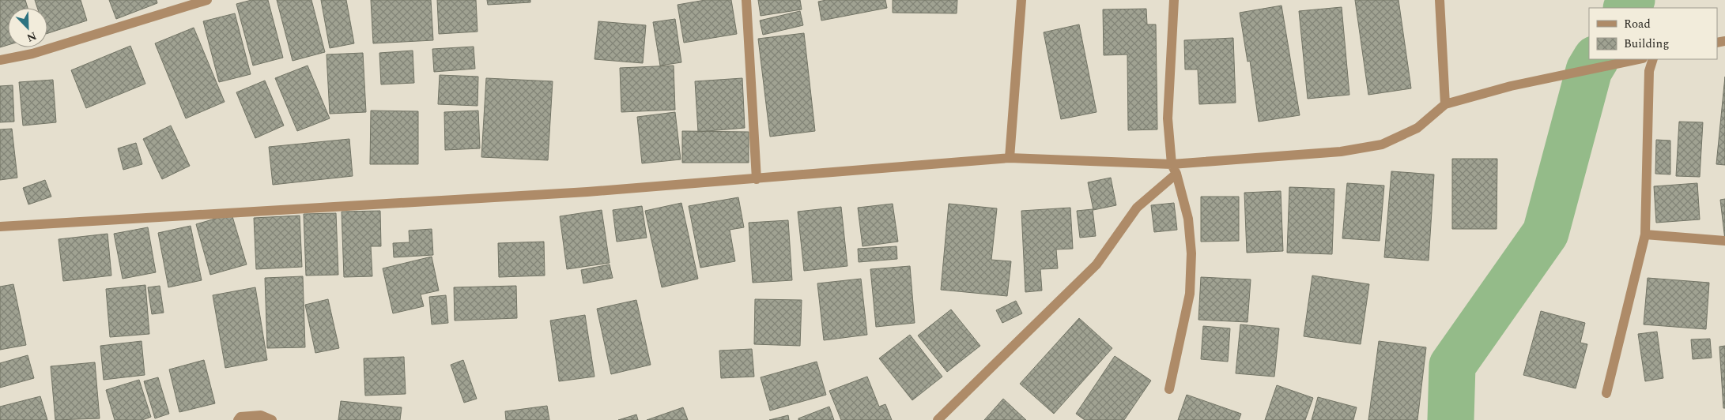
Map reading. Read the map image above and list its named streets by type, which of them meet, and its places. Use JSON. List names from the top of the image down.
{
  "legend": ["Road", "Building"],
  "north": "bottom right"
}
